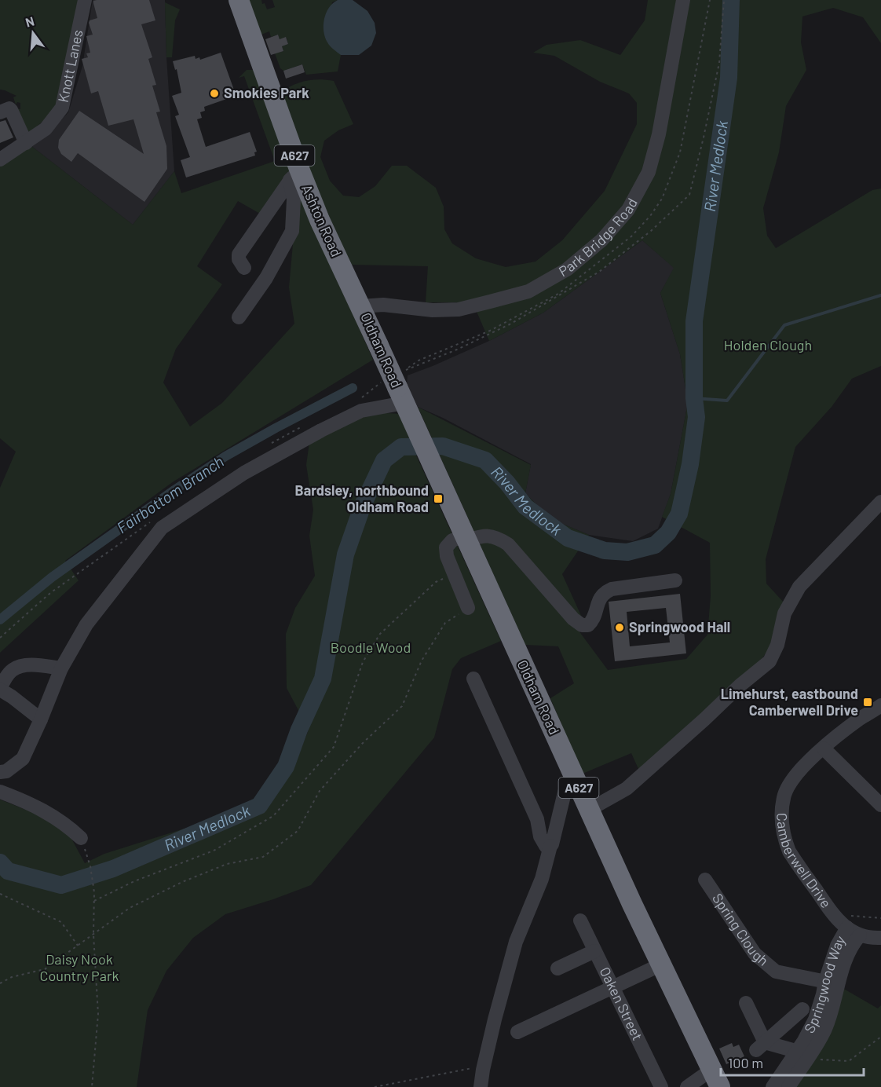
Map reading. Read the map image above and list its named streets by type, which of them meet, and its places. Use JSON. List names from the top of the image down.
{
  "streets": {
    "highway": ["A627", "Ashton Road", "Oldham Road"],
    "street": [
      "Knott Lanes",
      "Park Bridge Road",
      "Camberwell Drive",
      "Spring Clough",
      "Springwood Way",
      "Oaken Street"
    ]
  },
  "crossings": [
    ["Ashton Road", "Park Bridge Road"],
    ["Ashton Road", "Oldham Road"],
    ["Park Bridge Road", "Oldham Road"],
    ["Camberwell Drive", "Springwood Way"],
    ["Spring Clough", "Springwood Way"]
  ],
  "water": ["River Medlock", "Fairbottom Branch"],
  "parks": ["Holden Clough", "Boodle Wood", "Daisy Nook Country Park"],
  "places": {
    "other": ["Smokies Park", "Springwood Hall"],
    "transit": ["Bardsley, northbound Oldham Road", "Limehurst, eastbound Camberwell Drive"]
  },
  "scale_bar": "100 m",
  "north": "top"
}
